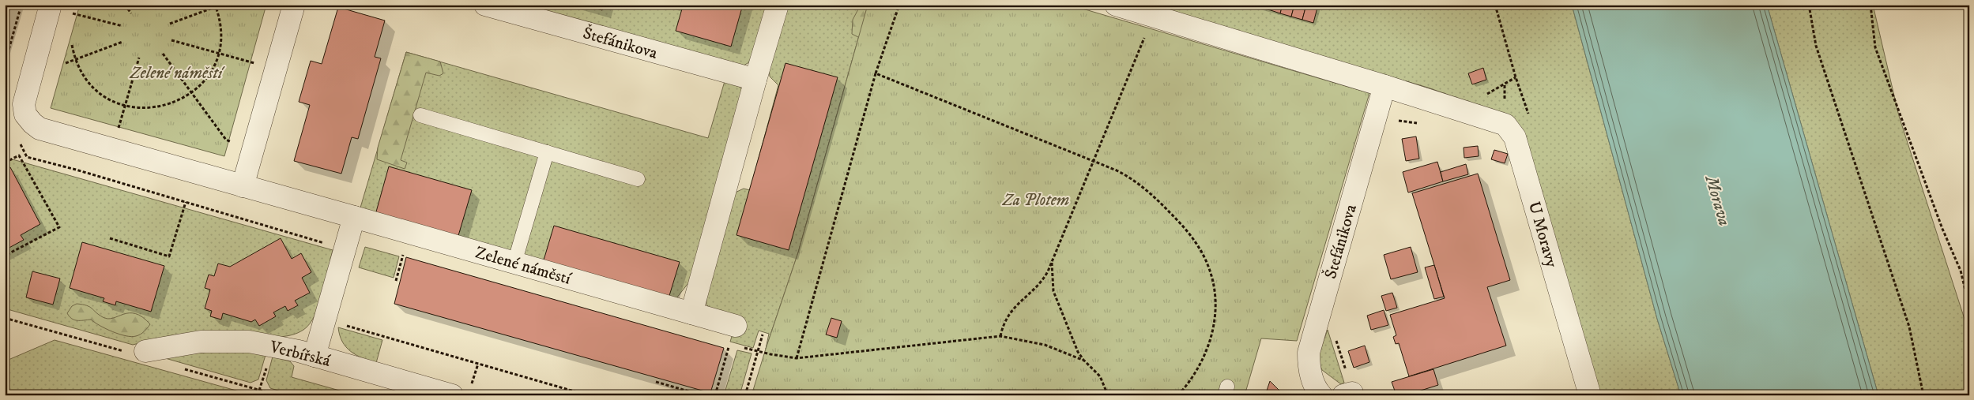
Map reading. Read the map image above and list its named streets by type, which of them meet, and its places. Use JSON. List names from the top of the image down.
{
  "streets": {
    "street": [
      "Štefánikova",
      "U Moravy",
      "Zelené náměstí",
      "Verbířská"
    ]
  },
  "crossings": [
    ["Štefánikova", "U Moravy"]
  ],
  "water": ["Morava"],
  "parks": ["Zelené náměstí", "Za Plotem"]
}
